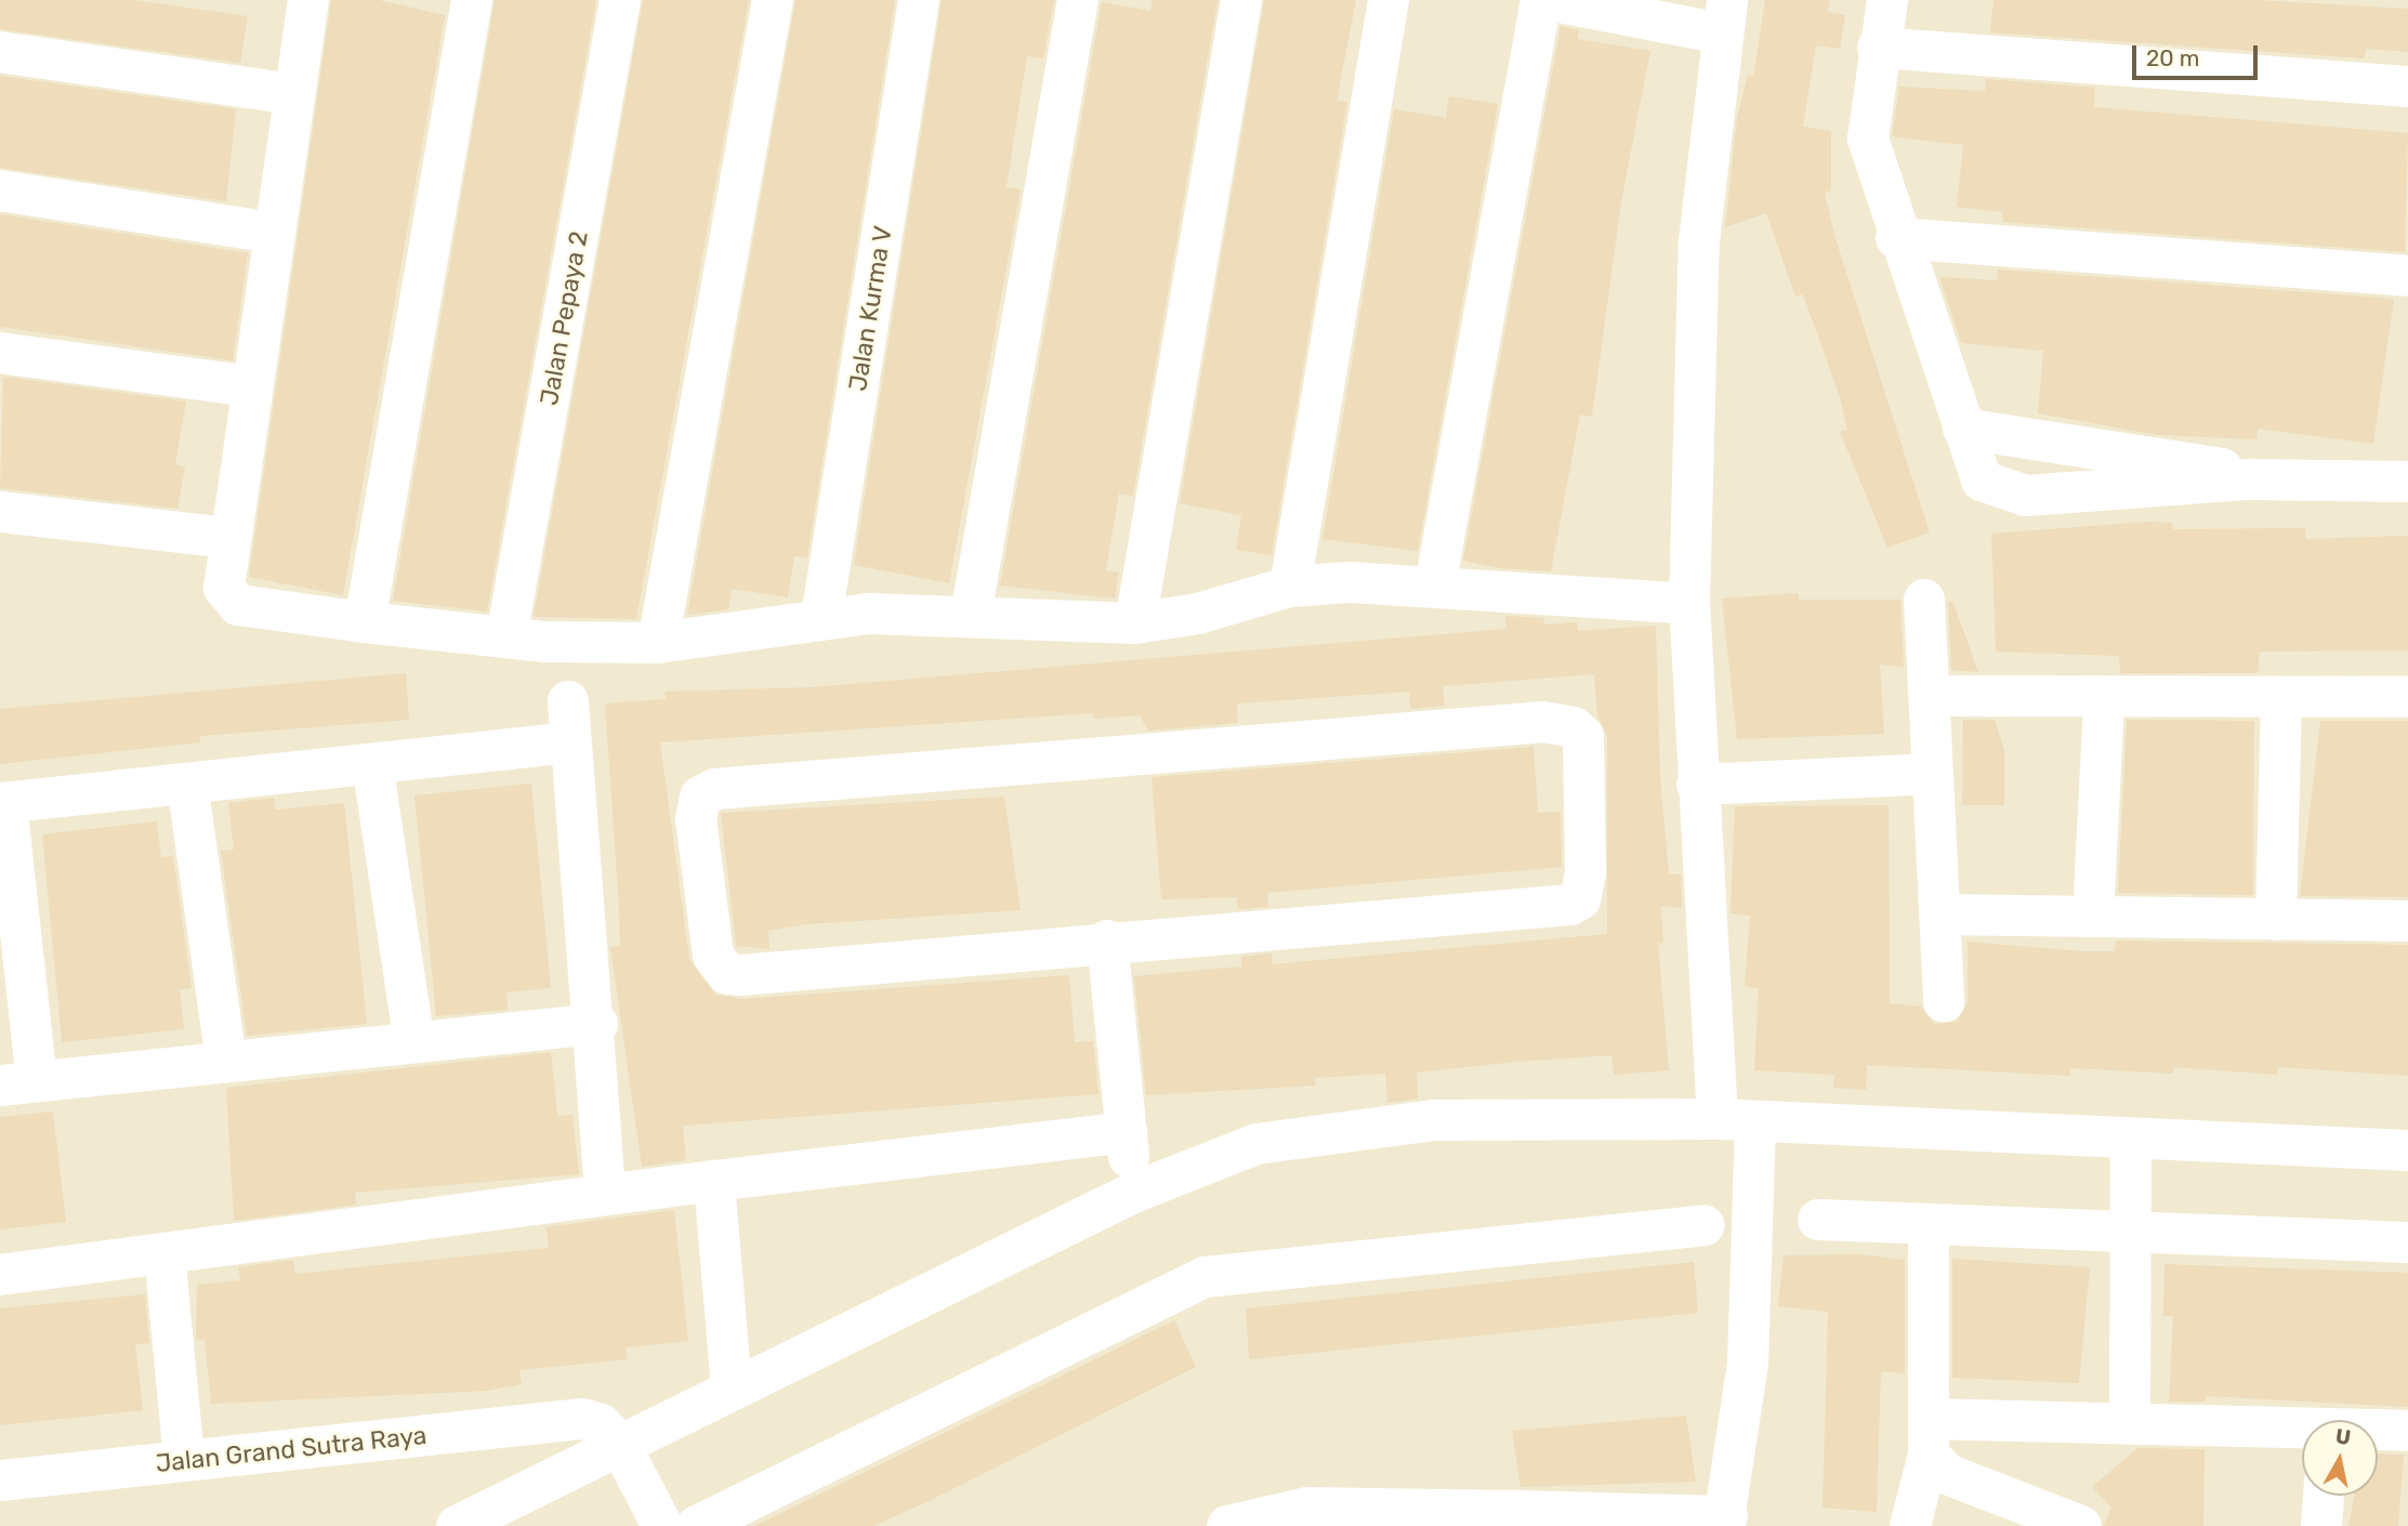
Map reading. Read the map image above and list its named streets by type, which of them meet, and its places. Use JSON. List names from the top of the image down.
{
  "streets": {
    "street": ["Jalan Kurma V", "Jalan Pepaya 2", "Jalan Grand Sutra Raya"]
  },
  "scale_bar": "20 m",
  "north": "top"
}
